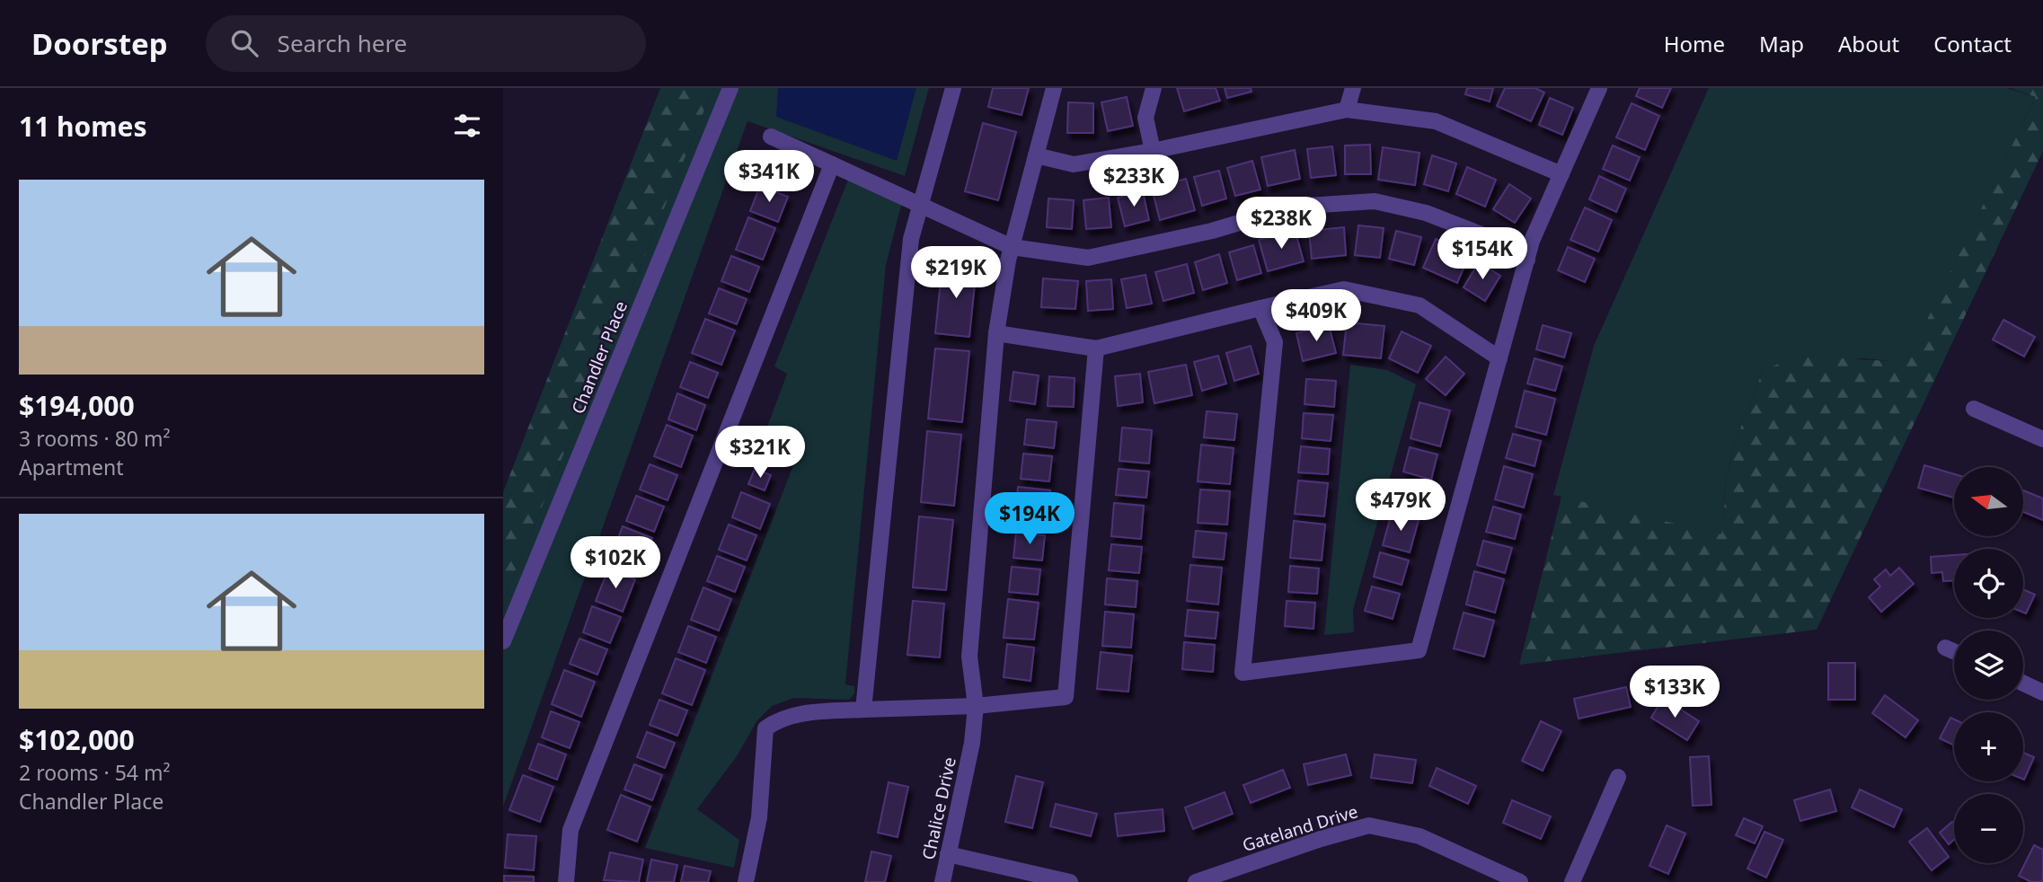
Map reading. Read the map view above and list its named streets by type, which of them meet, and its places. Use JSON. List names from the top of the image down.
{
  "streets": {
    "street": ["Chandler Place", "Chalice Drive", "Gateland Drive"]
  },
  "north": "left",
  "page": {
    "header": "Doorstep",
    "search": "Search here",
    "nav": [
      "Home",
      "Map",
      "About",
      "Contact"
    ],
    "heading": "11 homes",
    "price": [
      "$341K",
      "$233K",
      "$238K",
      "$154K",
      "$219K",
      "$409K",
      "$321K",
      "$479K",
      "$194K",
      "$102K",
      "$133K"
    ],
    "list": [
      {
        "name": "$194,000",
        "note": "3 rooms · 80 m² · Apartment"
      },
      {
        "name": "$102,000",
        "note": "2 rooms · 54 m² · Chandler Place"
      }
    ],
    "map_buttons": ["+", "−"]
  }
}
